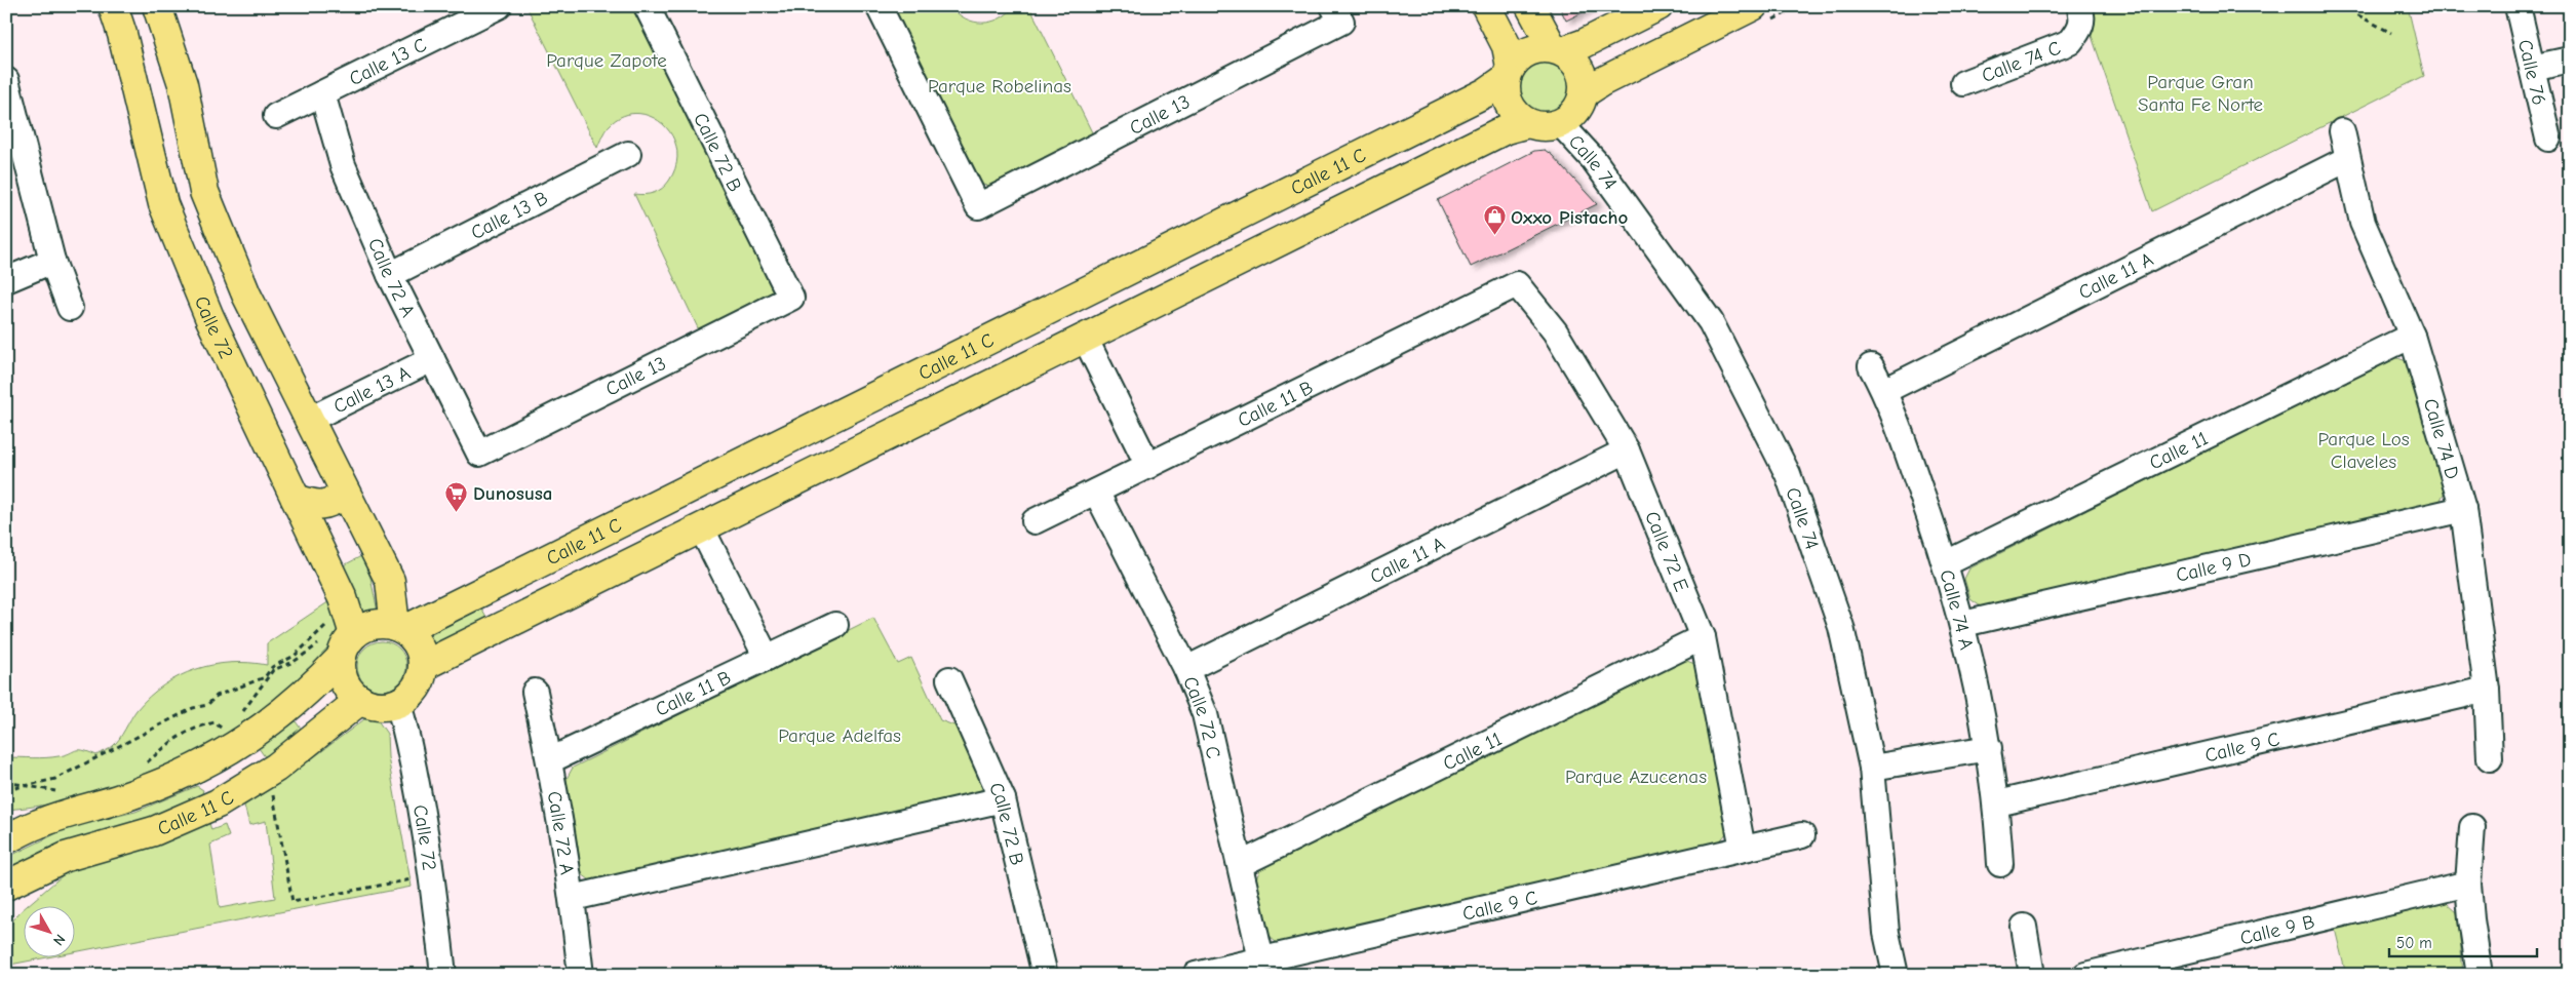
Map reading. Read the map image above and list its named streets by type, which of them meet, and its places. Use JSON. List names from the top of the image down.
{
  "streets": {
    "main road": ["Calle 11 C", "Calle 72"],
    "street": [
      "Calle 74 C",
      "Calle 13 C",
      "Calle 76",
      "Calle 13",
      "Calle 72 B",
      "Calle 74",
      "Calle 13 B",
      "Calle 11 A",
      "Calle 72 A",
      "Calle 13 A",
      "Calle 11 B",
      "Calle 74 D",
      "Calle 11",
      "Calle 72 E",
      "Calle 9 D",
      "Calle 74 A",
      "Calle 72 C",
      "Calle 9 C",
      "Calle 9 B"
    ]
  },
  "crossings": [
    ["Calle 13 C", "Calle 72 A"],
    ["Calle 13", "Calle 72 B"],
    ["Calle 13", "Calle 72 A"],
    ["Calle 74", "Calle 11 C"],
    ["Calle 11 C", "Calle 72"],
    ["Calle 13 B", "Calle 72 A"],
    ["Calle 11 A", "Calle 74 D"],
    ["Calle 11 A", "Calle 72 E"],
    ["Calle 11 A", "Calle 74 A"],
    ["Calle 11 A", "Calle 72 C"],
    ["Calle 72 A", "Calle 13 A"],
    ["Calle 72 A", "Calle 11 B"],
    ["Calle 11 B", "Calle 72 E"],
    ["Calle 11 B", "Calle 72 C"],
    ["Calle 74 D", "Calle 11"],
    ["Calle 74 D", "Calle 9 D"],
    ["Calle 74 D", "Calle 9 C"],
    ["Calle 11", "Calle 72 E"],
    ["Calle 11", "Calle 74 A"],
    ["Calle 11", "Calle 72 C"],
    ["Calle 72 E", "Calle 9 C"],
    ["Calle 9 D", "Calle 74 A"],
    ["Calle 74 A", "Calle 9 C"],
    ["Calle 72 C", "Calle 9 C"]
  ],
  "parks": [
    "Parque Zapote",
    "Parque Gran Santa Fe Norte",
    "Parque Robelinas",
    "Parque Los Claveles",
    "Parque Adelfas",
    "Parque Azucenas"
  ],
  "places": {
    "shop": ["Oxxo Pistacho"],
    "supermarket": ["Dunosusa"]
  },
  "scale_bar": "50 m",
  "north": "bottom right"
}
